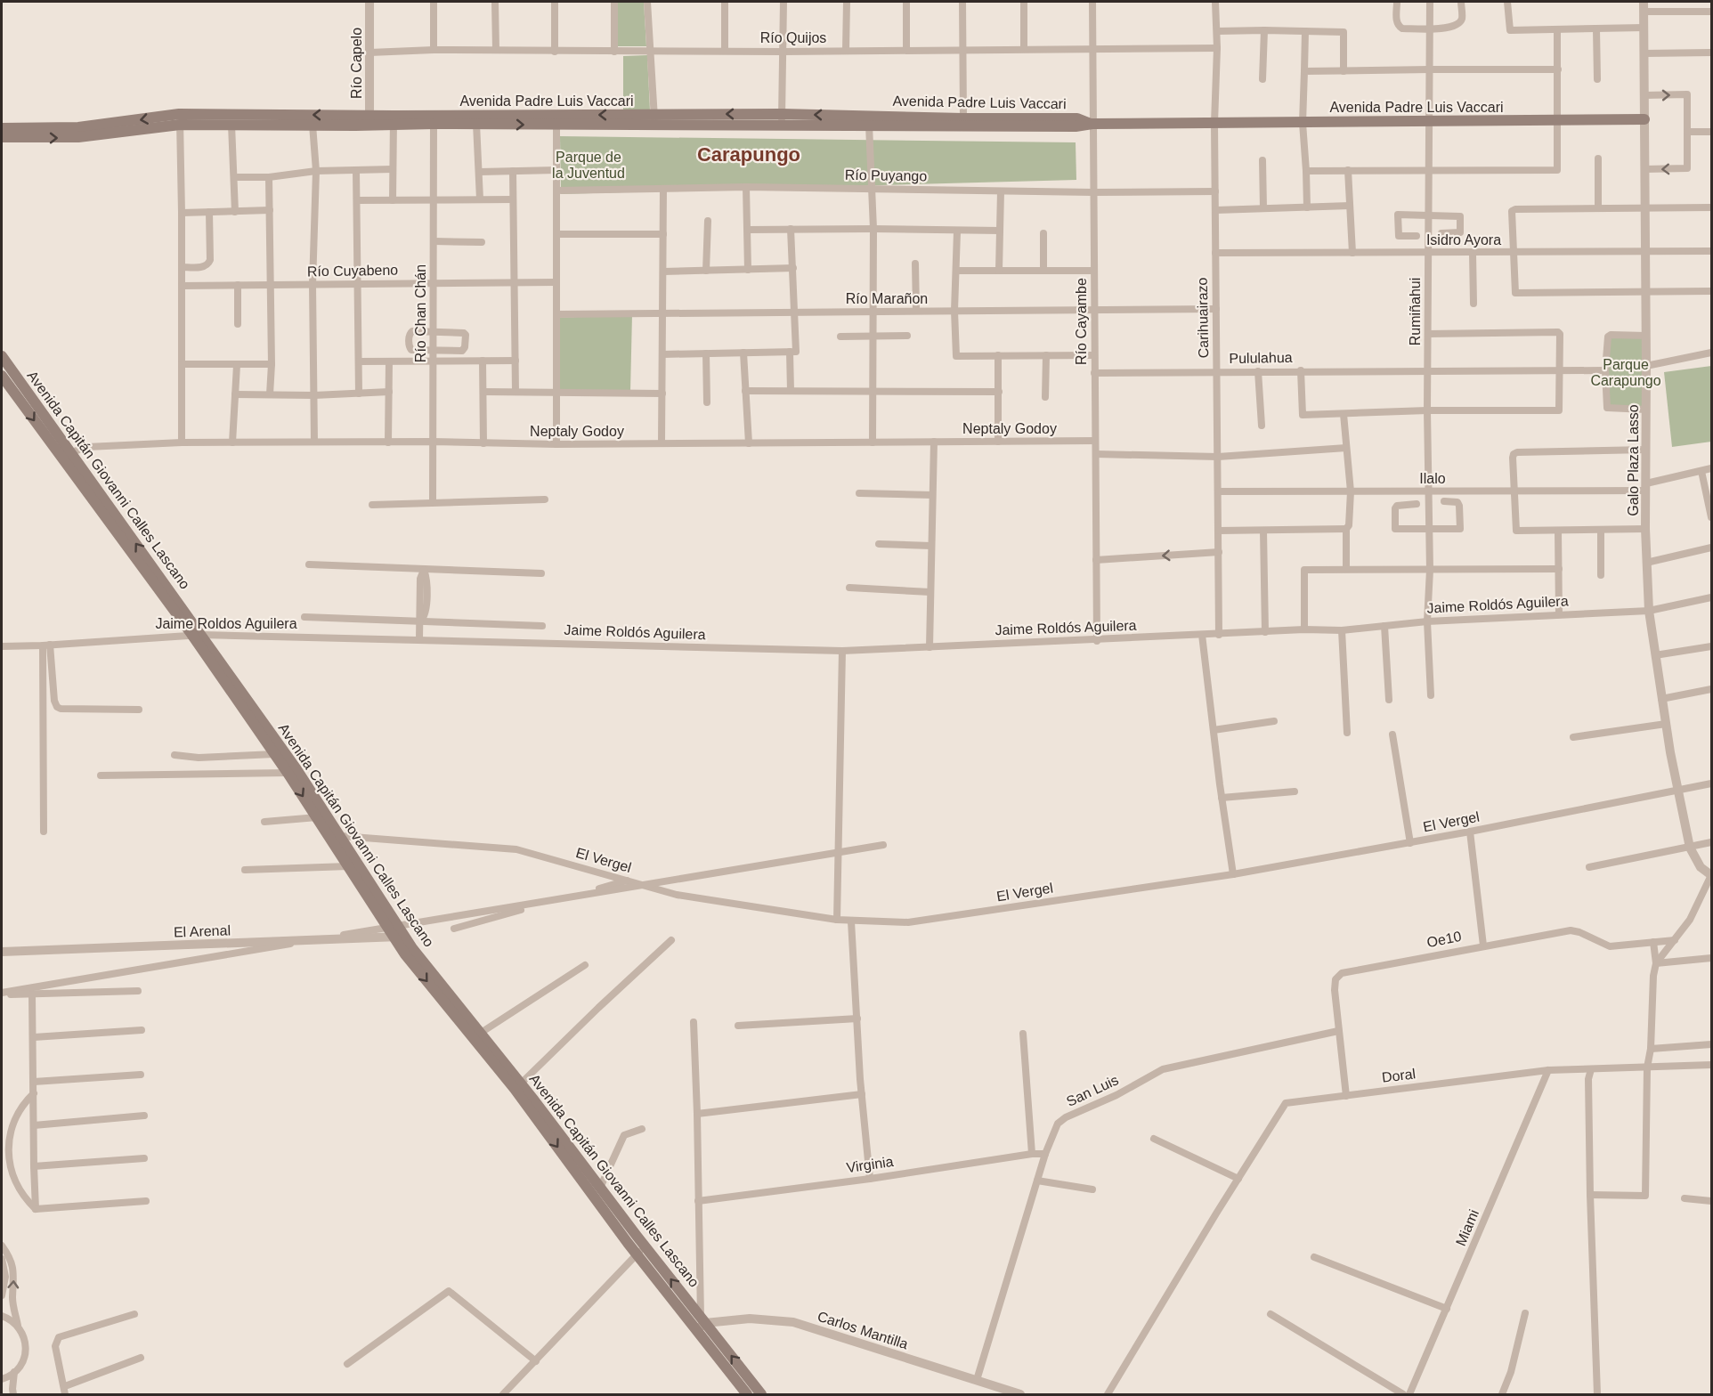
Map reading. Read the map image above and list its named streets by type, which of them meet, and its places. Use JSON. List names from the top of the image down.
{
  "streets": {
    "main road": ["Avenida Padre Luis Vaccari", "Avenida Capitán Giovanni Calles Lascano"],
    "street": [
      "Río Quijos",
      "Río Capelo",
      "Río Puyango",
      "Isidro Ayora",
      "Río Cuyabeno",
      "Río Marañon",
      "Rumiñahui",
      "Río Chan Chán",
      "Carihuairazo",
      "Río Cayambe",
      "Pululahua",
      "Neptaly Godoy",
      "Galo Plaza Lasso",
      "Ilalo",
      "Jaime Roldós Aguilera",
      "Jaime Roldos Aguilera",
      "El Vergel",
      "El Arenal",
      "Oe10",
      "Doral",
      "San Luis",
      "Virginia",
      "Miami",
      "Carlos Mantilla"
    ]
  },
  "crossings": [
    ["Río Quijos", "Río Capelo"],
    ["Río Quijos", "Carihuairazo"],
    ["Río Quijos", "Río Cayambe"],
    ["Río Capelo", "Avenida Padre Luis Vaccari"],
    ["Avenida Padre Luis Vaccari", "Rumiñahui"],
    ["Avenida Padre Luis Vaccari", "Río Chan Chán"],
    ["Avenida Padre Luis Vaccari", "Carihuairazo"],
    ["Avenida Padre Luis Vaccari", "Río Cayambe"],
    ["Avenida Padre Luis Vaccari", "Galo Plaza Lasso"],
    ["Río Puyango", "Carihuairazo"],
    ["Río Puyango", "Río Cayambe"],
    ["Isidro Ayora", "Rumiñahui"],
    ["Isidro Ayora", "Carihuairazo"],
    ["Isidro Ayora", "Galo Plaza Lasso"],
    ["Río Cuyabeno", "Río Chan Chán"],
    ["Río Marañon", "Carihuairazo"],
    ["Río Marañon", "Río Cayambe"],
    ["Rumiñahui", "Pululahua"],
    ["Rumiñahui", "Ilalo"],
    ["Rumiñahui", "Jaime Roldós Aguilera"],
    ["Río Chan Chán", "Neptaly Godoy"],
    ["Carihuairazo", "Pululahua"],
    ["Carihuairazo", "Ilalo"],
    ["Carihuairazo", "Jaime Roldós Aguilera"],
    ["Río Cayambe", "Pululahua"],
    ["Río Cayambe", "Neptaly Godoy"],
    ["Río Cayambe", "Jaime Roldós Aguilera"],
    ["Neptaly Godoy", "Avenida Capitán Giovanni Calles Lascano"],
    ["Galo Plaza Lasso", "Ilalo"],
    ["Galo Plaza Lasso", "Jaime Roldós Aguilera"],
    ["Galo Plaza Lasso", "El Vergel"],
    ["Avenida Capitán Giovanni Calles Lascano", "Jaime Roldos Aguilera"],
    ["Avenida Capitán Giovanni Calles Lascano", "El Vergel"],
    ["Avenida Capitán Giovanni Calles Lascano", "El Arenal"],
    ["Avenida Capitán Giovanni Calles Lascano", "Carlos Mantilla"],
    ["Jaime Roldós Aguilera", "Jaime Roldos Aguilera"],
    ["Oe10", "Doral"],
    ["Oe10", "San Luis"],
    ["Doral", "Miami"],
    ["San Luis", "Virginia"],
    ["San Luis", "Carlos Mantilla"]
  ],
  "districts": ["Carapungo"],
  "parks": ["Parque de la Juventud", "Parque Carapungo"]
}
